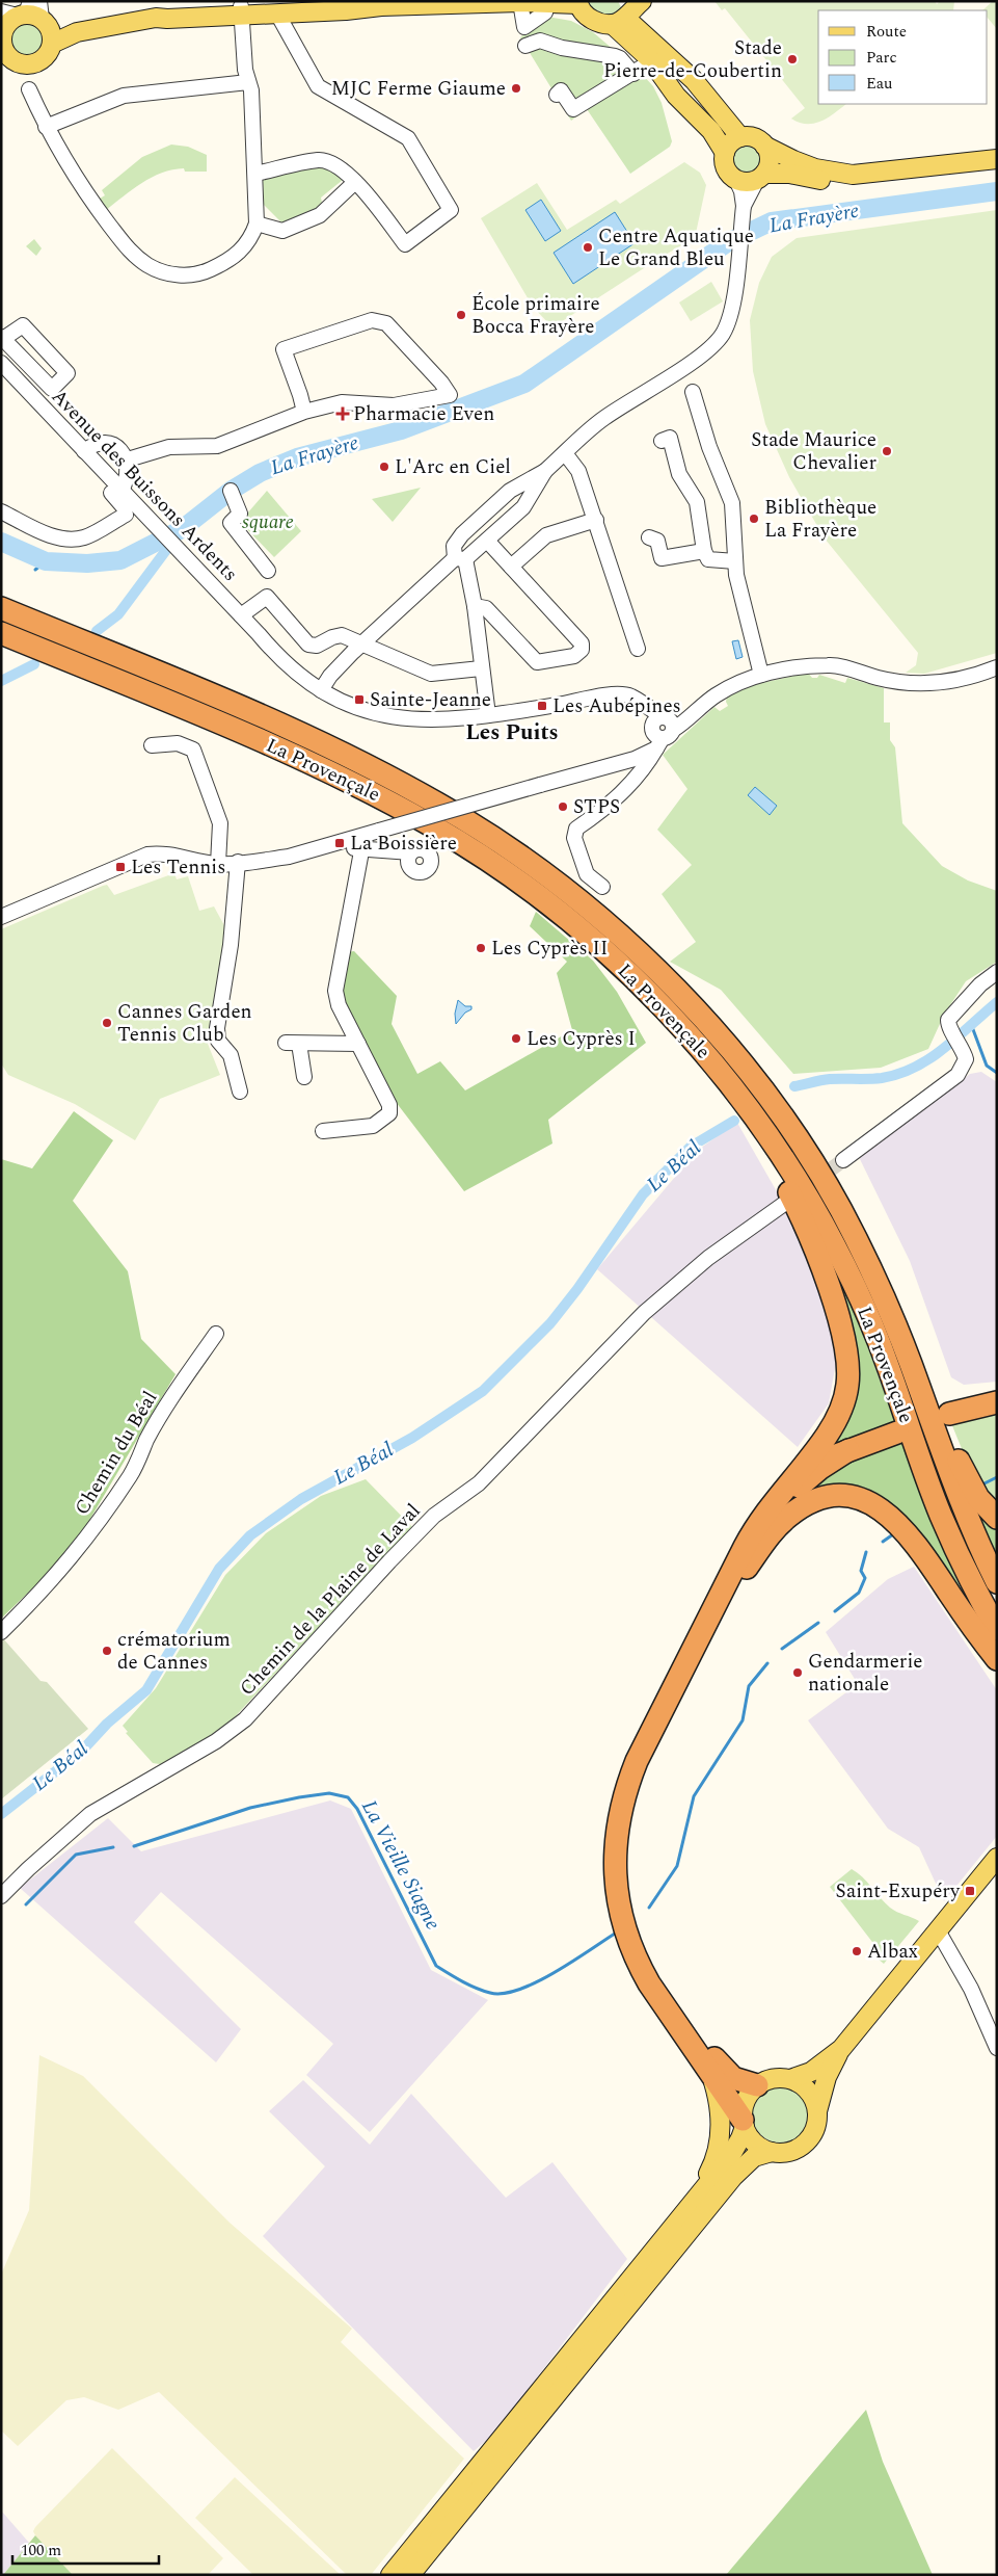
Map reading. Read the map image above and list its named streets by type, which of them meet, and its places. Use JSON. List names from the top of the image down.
{
  "streets": {
    "highway": ["La Provençale"],
    "street": ["Avenue des Buissons Ardents", "Chemin du Béal", "Chemin de la Plaine de Laval"]
  },
  "districts": ["Les Puits"],
  "water": ["La Frayère", "Le Béal", "La Vieille Siagne"],
  "parks": ["square"],
  "places": {
    "other": [
      "Stade Pierre-de-Coubertin",
      "MJC Ferme Giaume",
      "Centre Aquatique Le Grand Bleu",
      "École primaire Bocca Frayère",
      "Stade Maurice Chevalier",
      "L'Arc en Ciel",
      "Bibliothèque La Frayère",
      "STPS",
      "Les Cyprès II",
      "Cannes Garden Tennis Club",
      "Les Cyprès I",
      "crématorium de Cannes",
      "Gendarmerie nationale",
      "Albax"
    ],
    "health": ["Pharmacie Even"],
    "transit": [
      "Sainte-Jeanne",
      "Les Aubépines",
      "La Boissière",
      "Les Tennis",
      "Saint-Exupéry"
    ]
  },
  "legend": ["Route", "Parc", "Eau"],
  "scale_bar": "100 m"
}
